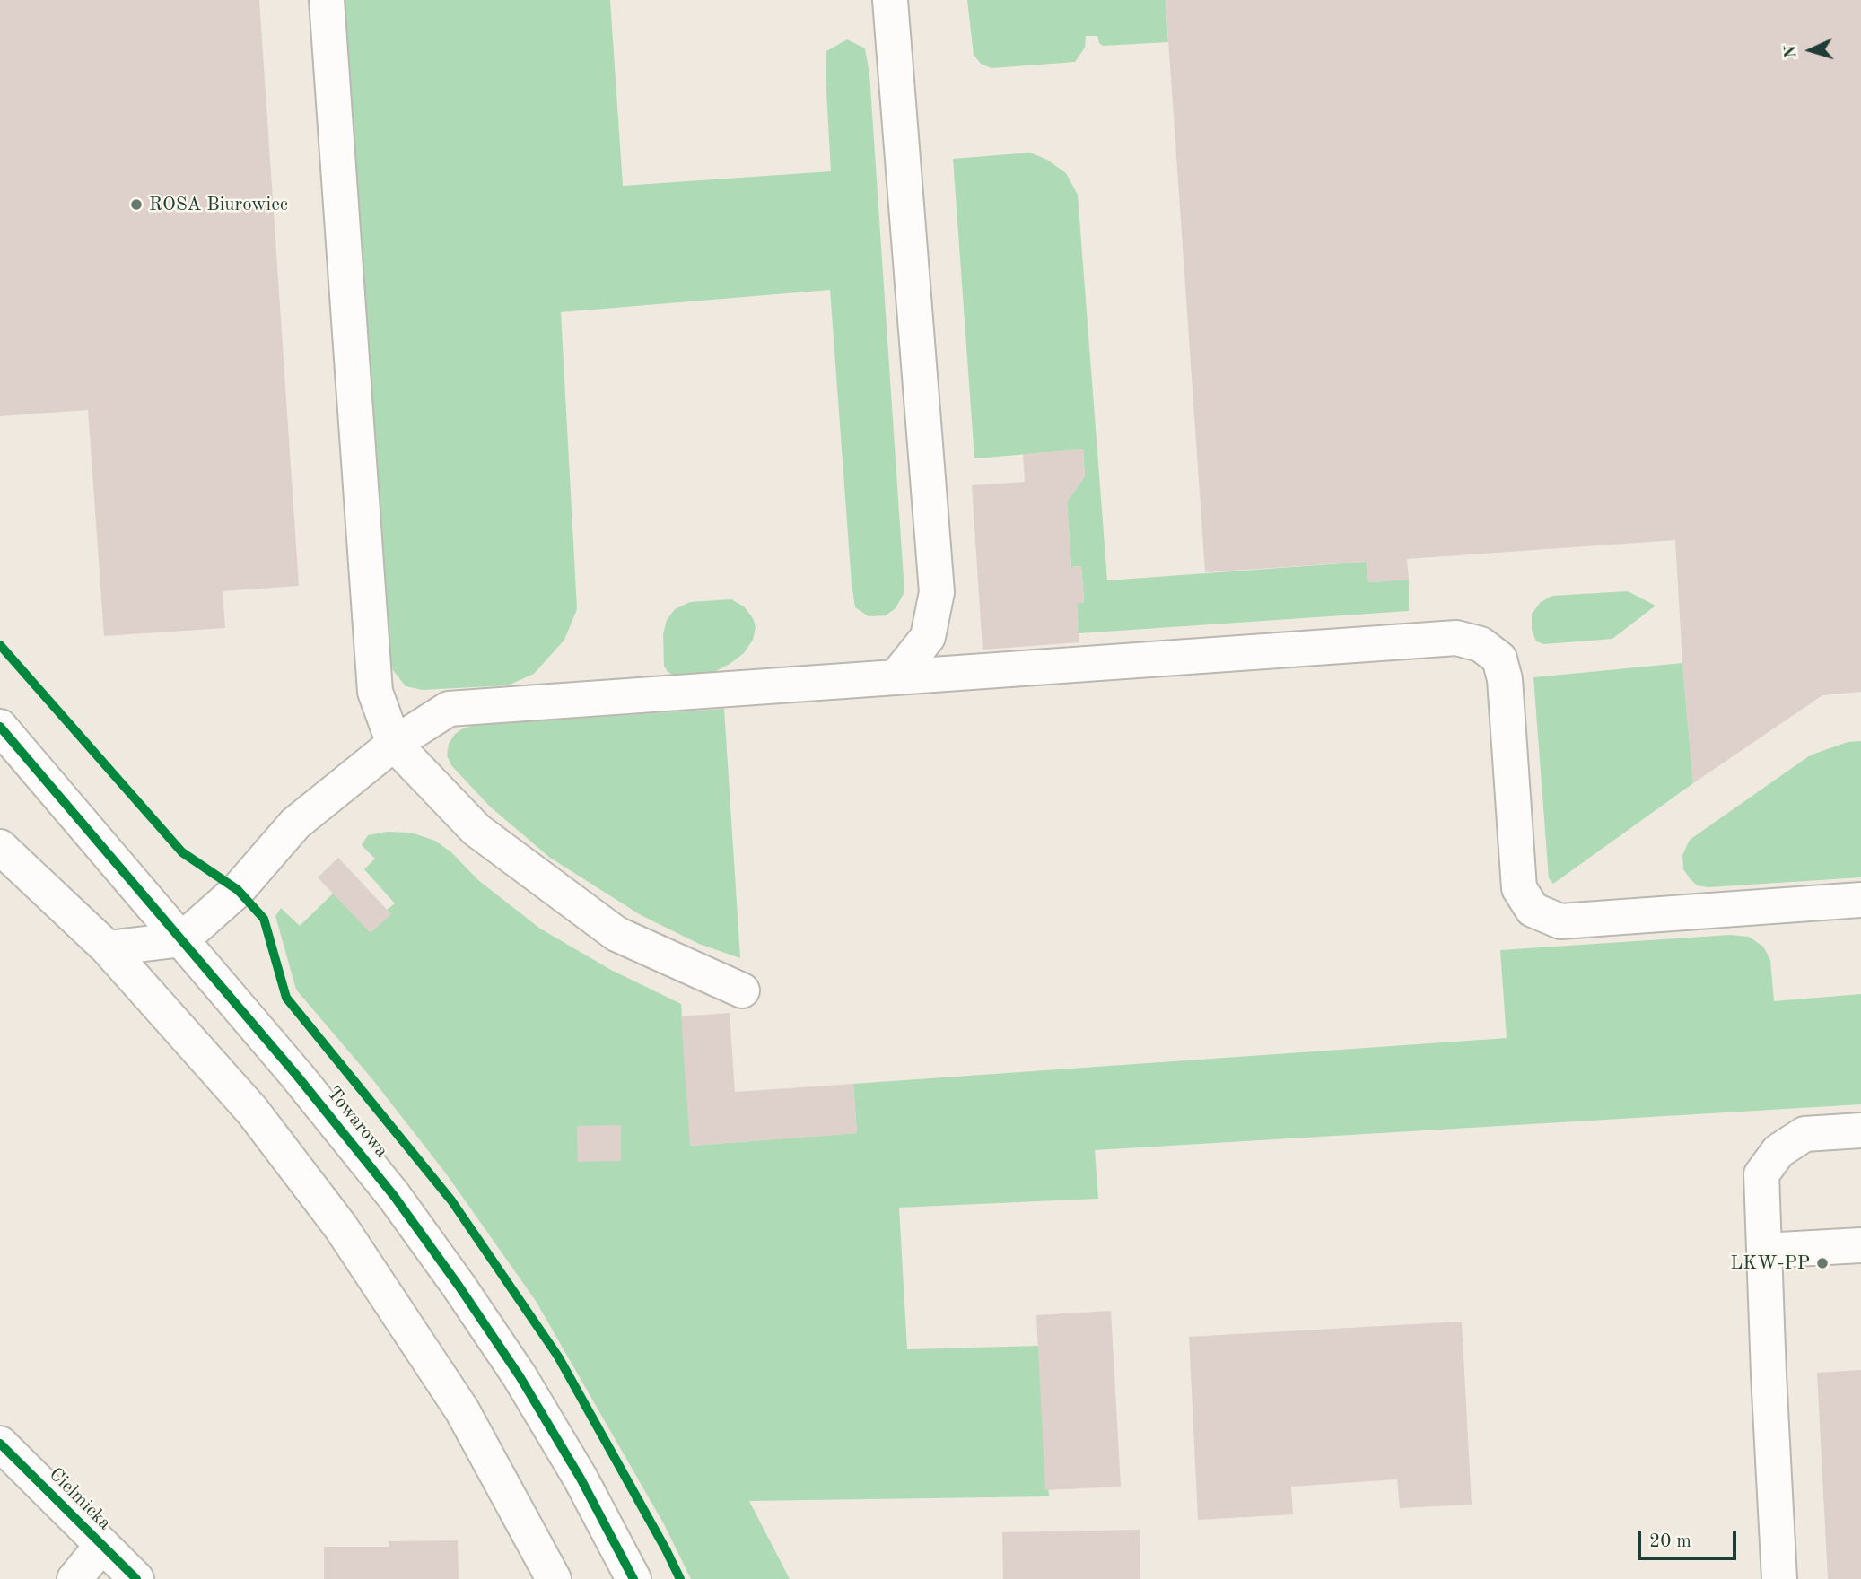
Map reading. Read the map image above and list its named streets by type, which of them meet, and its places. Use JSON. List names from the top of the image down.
{
  "streets": {
    "street": ["Towarowa", "Cielmicka"]
  },
  "places": ["ROSA Biurowiec", "LKW-PP"],
  "scale_bar": "20 m",
  "north": "left"
}
